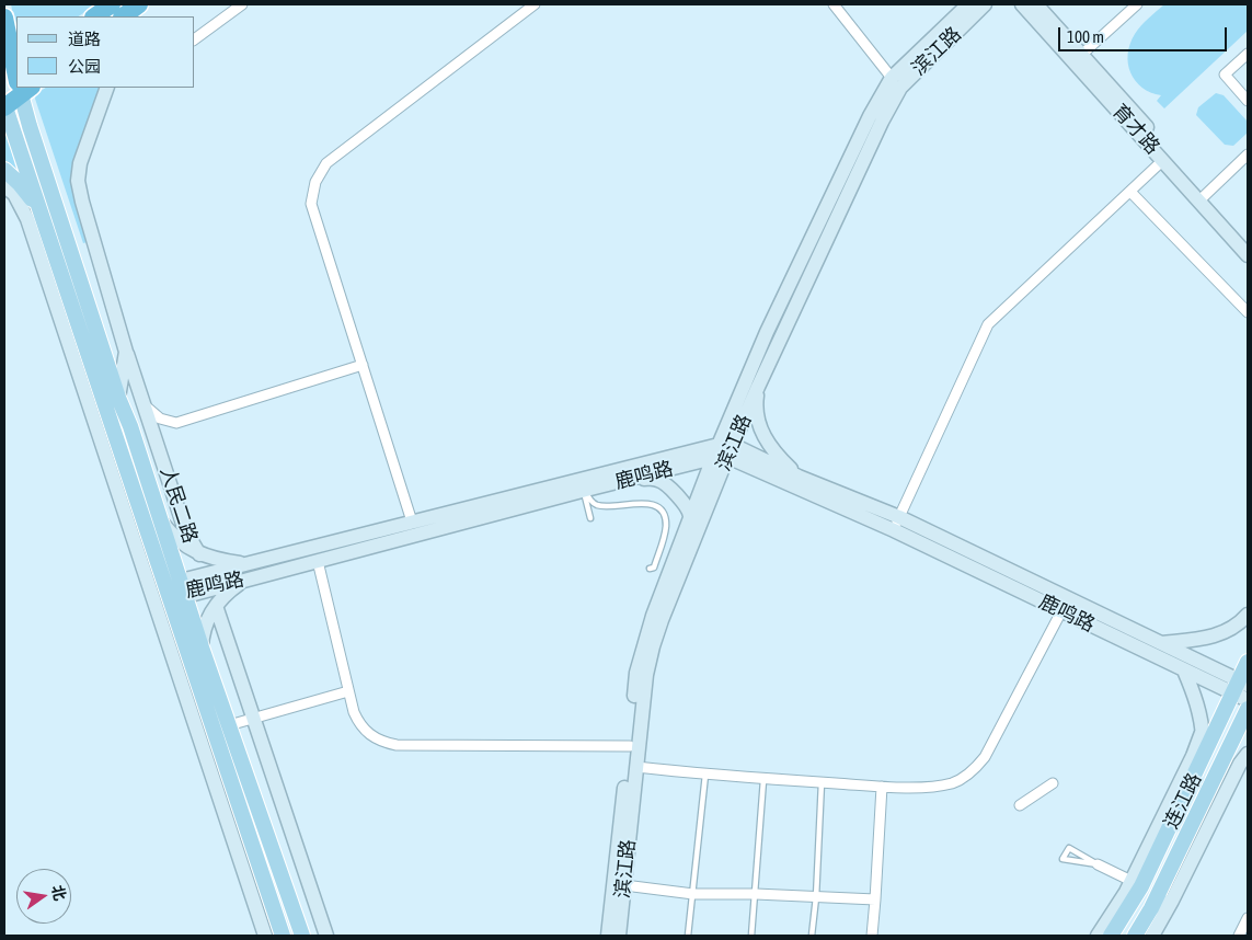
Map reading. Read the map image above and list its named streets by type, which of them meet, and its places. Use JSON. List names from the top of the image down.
{
  "streets": {
    "main road": ["人民二路", "连江路"],
    "street": ["滨江路", "育才路", "鹿鸣路"]
  },
  "crossings": [
    ["滨江路", "鹿鸣路"],
    ["鹿鸣路", "人民二路"],
    ["鹿鸣路", "连江路"]
  ],
  "legend": ["道路", "公园"],
  "scale_bar": "100 m",
  "north": "right"
}
